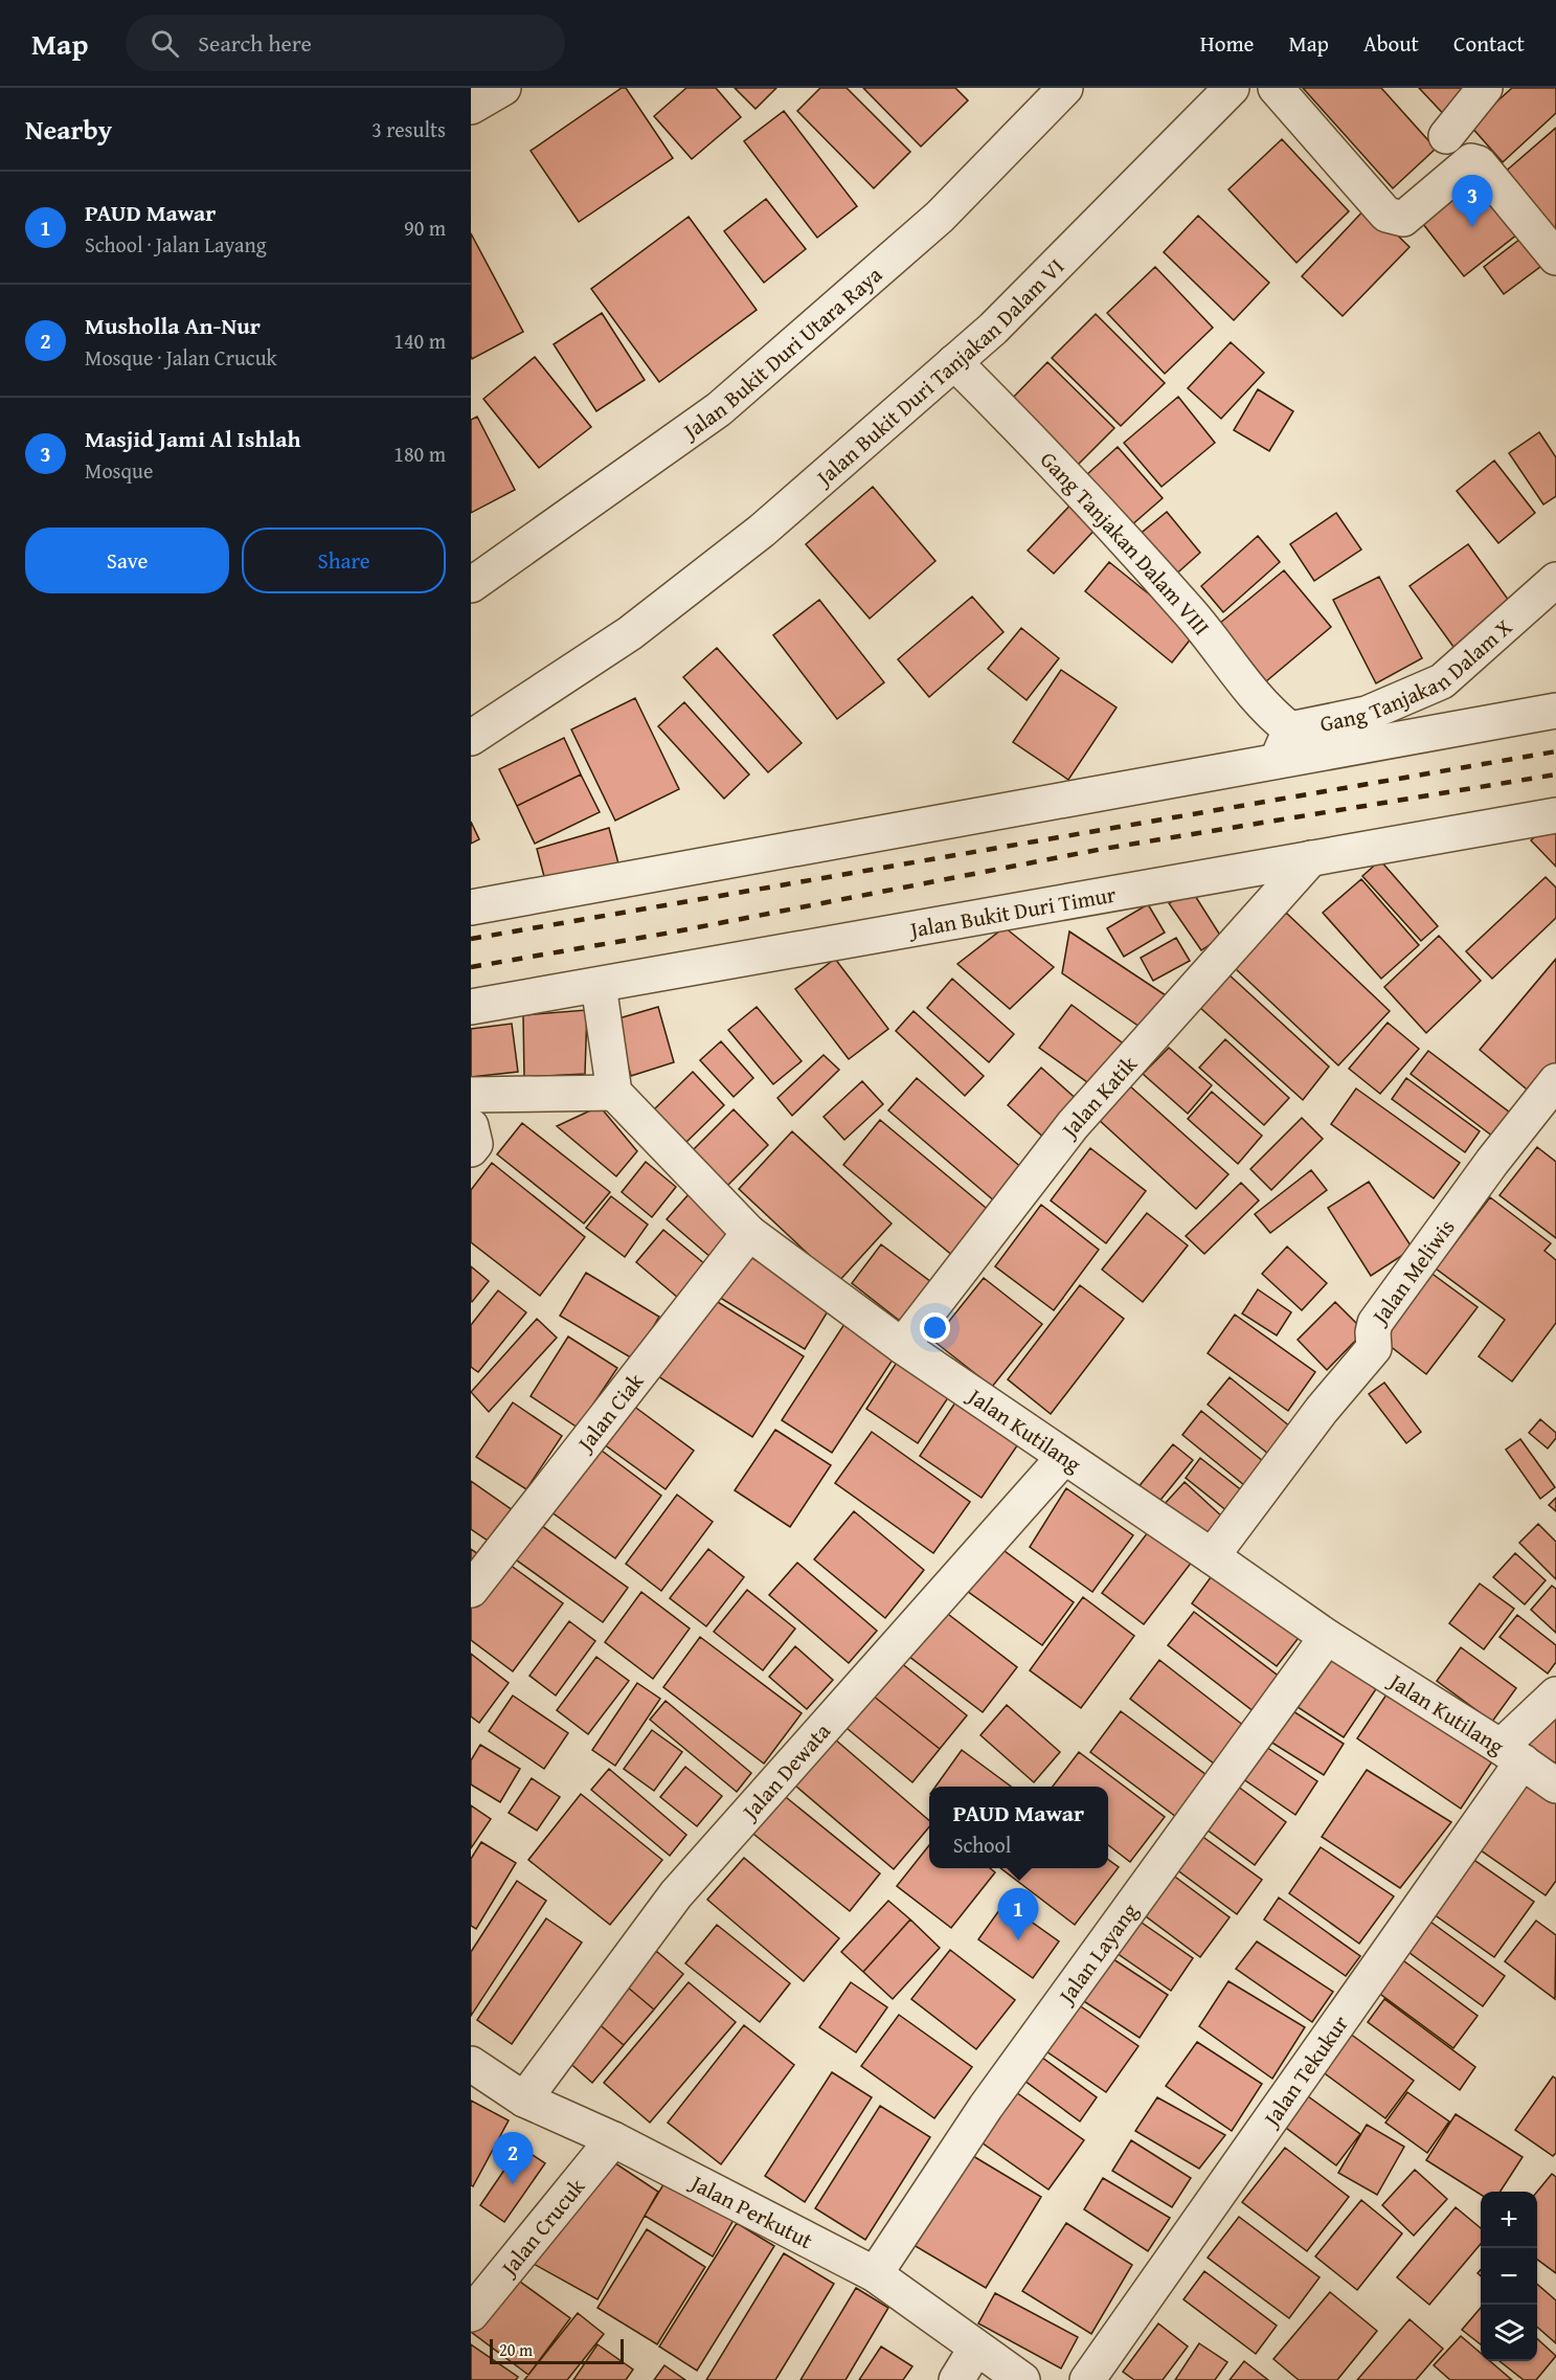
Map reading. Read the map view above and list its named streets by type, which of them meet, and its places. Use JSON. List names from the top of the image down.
{
  "streets": {
    "street": [
      "Jalan Bukit Duri Utara Raya",
      "Jalan Bukit Duri Tanjakan Dalam VI",
      "Gang Tanjakan Dalam VIII",
      "Gang Tanjakan Dalam X",
      "Jalan Bukit Duri Timur",
      "Jalan Katik",
      "Jalan Meliwis",
      "Jalan Ciak",
      "Jalan Kutilang",
      "Jalan Dewata",
      "Jalan Layang",
      "Jalan Tekukur",
      "Jalan Perkutut",
      "Jalan Crucuk"
    ]
  },
  "crossings": [
    ["Jalan Bukit Duri Tanjakan Dalam VI", "Gang Tanjakan Dalam VIII"],
    ["Gang Tanjakan Dalam VIII", "Gang Tanjakan Dalam X"],
    ["Jalan Bukit Duri Timur", "Jalan Katik"],
    ["Jalan Katik", "Jalan Kutilang"],
    ["Jalan Meliwis", "Jalan Kutilang"],
    ["Jalan Ciak", "Jalan Kutilang"],
    ["Jalan Kutilang", "Jalan Dewata"],
    ["Jalan Kutilang", "Jalan Layang"],
    ["Jalan Kutilang", "Jalan Tekukur"],
    ["Jalan Dewata", "Jalan Perkutut"],
    ["Jalan Layang", "Jalan Perkutut"],
    ["Jalan Perkutut", "Jalan Crucuk"]
  ],
  "scale_bar": "20 m",
  "page": {
    "header": "Map",
    "search": "Search here",
    "nav": [
      "Home",
      "Map",
      "About",
      "Contact"
    ],
    "heading": ["Nearby", "3 results"],
    "list": [
      {
        "mark": "1",
        "name": "PAUD Mawar",
        "note": "School · Jalan Layang",
        "value": "90 m"
      },
      {
        "mark": "2",
        "name": "Musholla An-Nur",
        "note": "Mosque · Jalan Crucuk",
        "value": "140 m"
      },
      {
        "mark": "3",
        "name": "Masjid Jami Al Ishlah",
        "note": "Mosque",
        "value": "180 m"
      }
    ],
    "pins": ["3", "1", "2"],
    "buttons": ["Save", "Share"],
    "popup": ["PAUD Mawar", "School"],
    "map_buttons": ["+", "−"],
    "scale": "20 m"
  }
}
